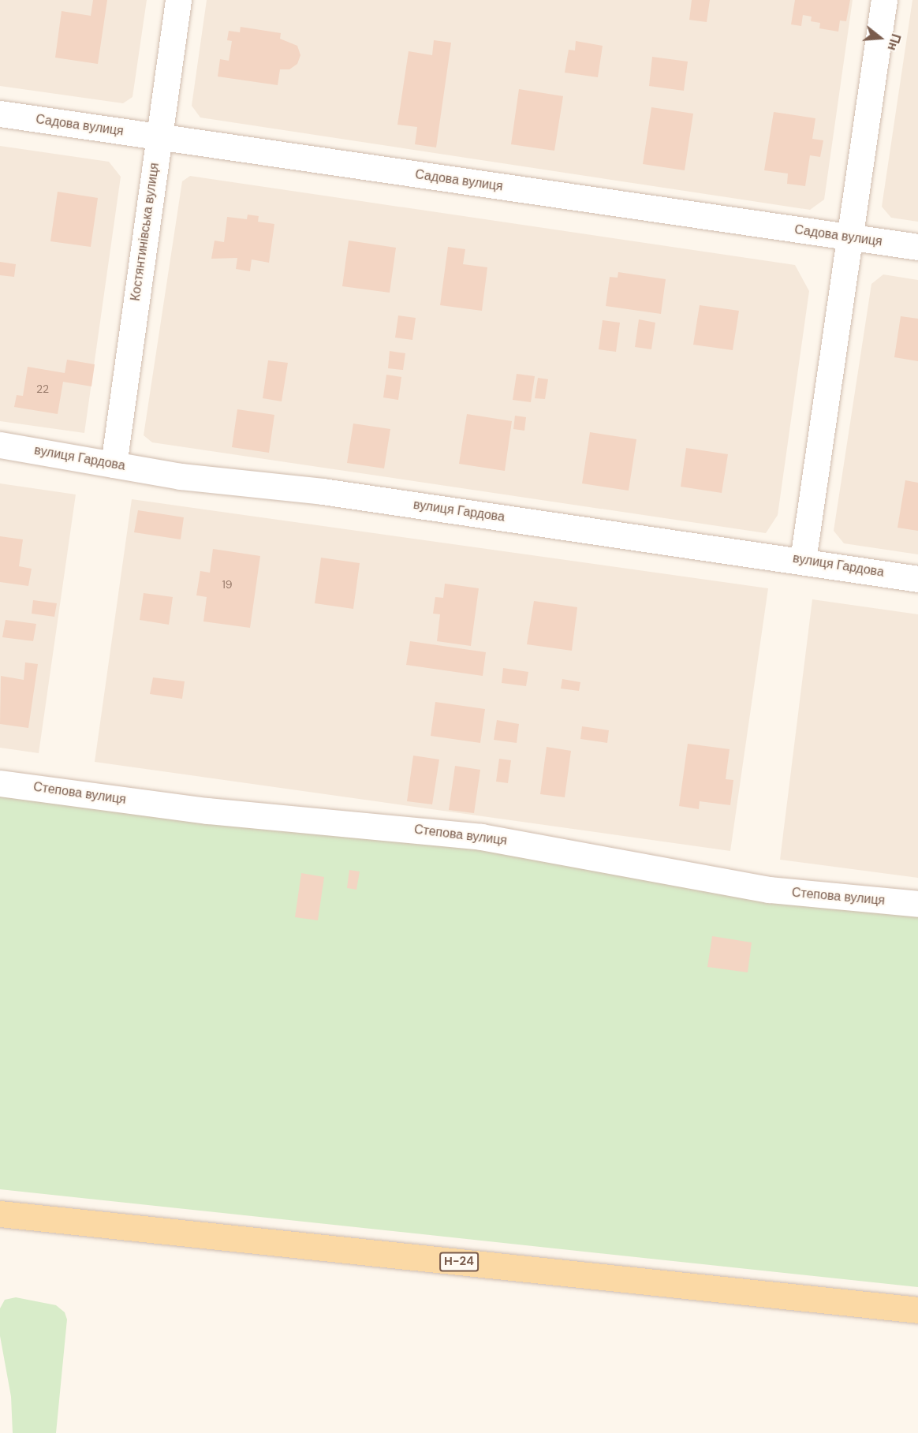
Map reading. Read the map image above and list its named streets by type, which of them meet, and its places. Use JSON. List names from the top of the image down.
{
  "streets": {
    "main road": ["Н-24"],
    "street": [
      "Садова вулиця",
      "Костянтинівська вулиця",
      "вулиця Гардова",
      "Степова вулиця"
    ]
  },
  "crossings": [
    ["Садова вулиця", "Костянтинівська вулиця"],
    ["Костянтинівська вулиця", "вулиця Гардова"]
  ],
  "house_numbers": ["22", "19"],
  "north": "right"
}
